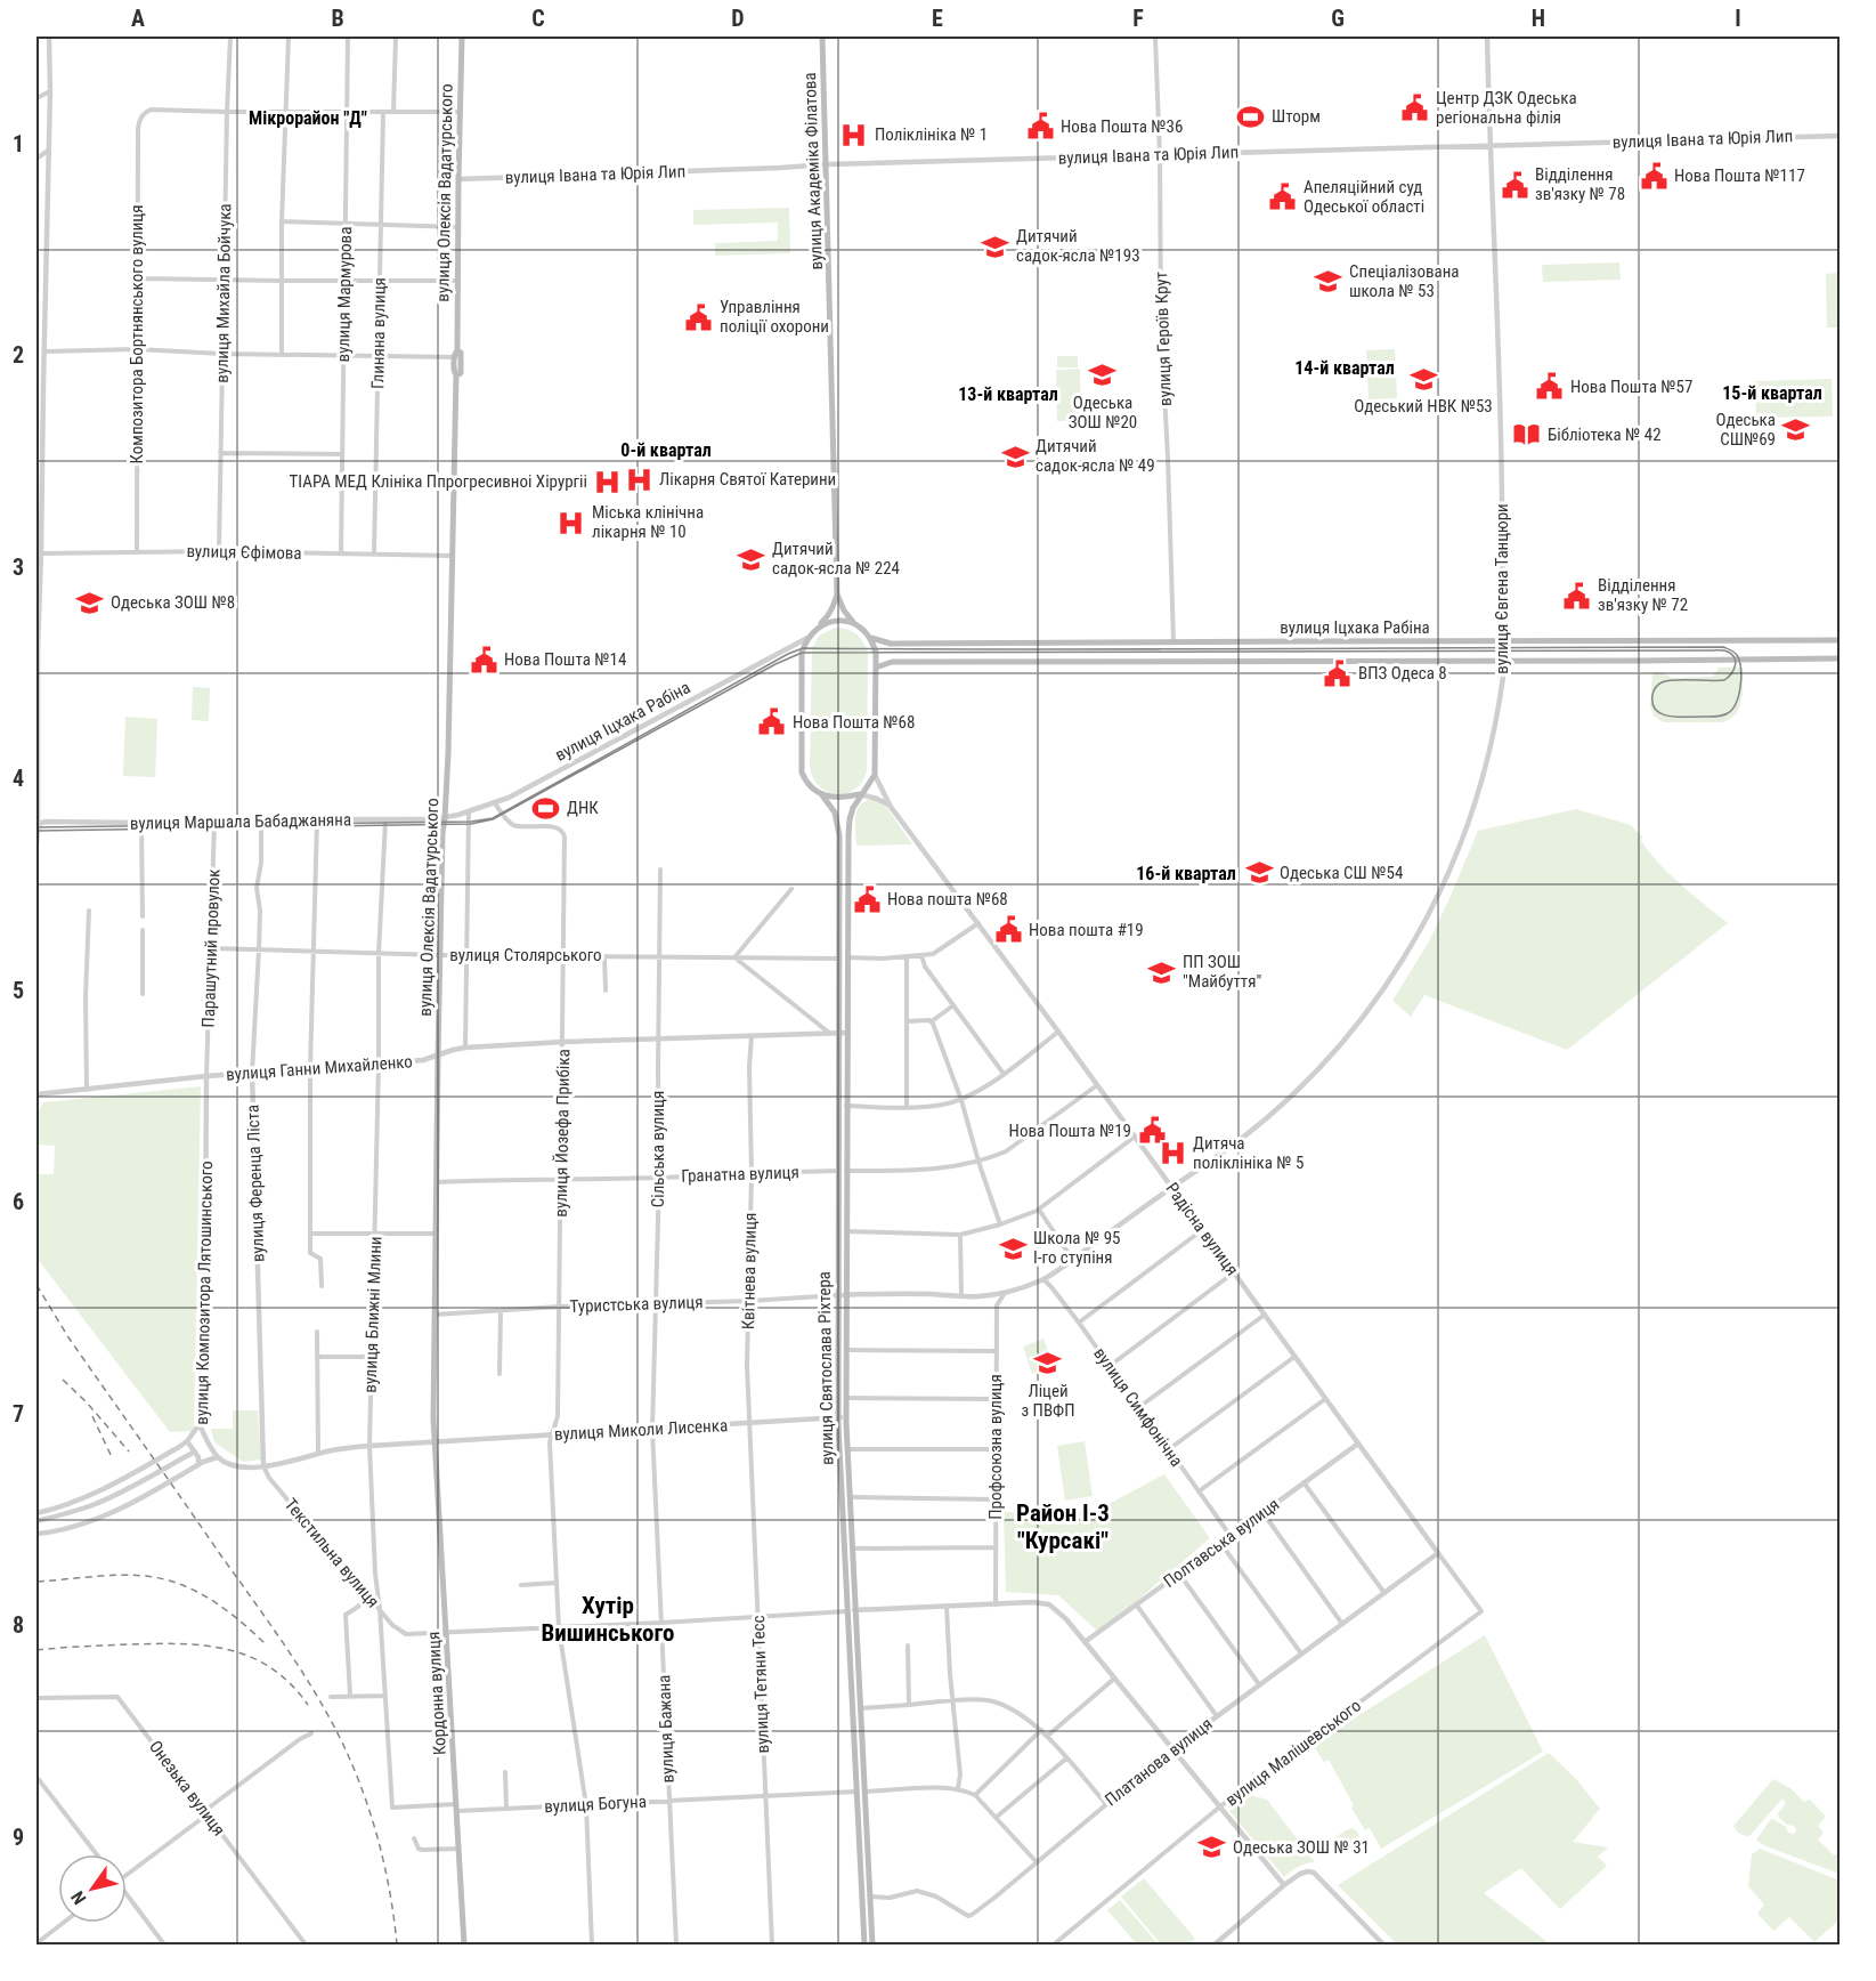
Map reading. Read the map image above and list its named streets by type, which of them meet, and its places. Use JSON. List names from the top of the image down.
{
  "streets": {
    "main road": [
      "вулиця Академіка Філатова",
      "вулиця Олексія Вадатурського",
      "вулиця Іцхака Рабіна",
      "вулиця Святослава Ріхтера",
      "Кордонна вулиця"
    ],
    "street": [
      "вулиця Івана та Юрія Лип",
      "вулиця Михайла Бойчука",
      "вулиця Мармурова",
      "Глиняна вулиця",
      "Композитора Бортнянського вулиця",
      "вулиця Героїв Крут",
      "вулиця Єфімова",
      "вулиця Євгена Танцюри",
      "вулиця Маршала Бабаджаняна",
      "Парашутний провулок",
      "вулиця Столярського",
      "вулиця Ганни Михайленко",
      "вулиця Йозефа Прибіка",
      "Сільська вулиця",
      "Гранатна вулиця",
      "вулиця Ференца Ліста",
      "Радісна вулиця",
      "Квітнева вулиця",
      "вулиця Композитора Лятошинського",
      "Туристська вулиця",
      "вулиця Ближні Млини",
      "вулиця Симфонічна",
      "вулиця Миколи Лисенка",
      "Профсоюзна вулиця",
      "Полтавська вулиця",
      "Текстильна вулиця",
      "вулиця Тетяни Тесс",
      "вулиця Бажана",
      "вулиця Малішевського",
      "Платанова вулиця",
      "Онезька вулиця",
      "вулиця Богуна"
    ]
  },
  "crossings": [
    ["вулиця Івана та Юрія Лип", "вулиця Академіка Філатова"],
    ["вулиця Івана та Юрія Лип", "вулиця Олексія Вадатурського"],
    ["вулиця Івана та Юрія Лип", "вулиця Героїв Крут"],
    ["вулиця Івана та Юрія Лип", "вулиця Євгена Танцюри"],
    ["вулиця Академіка Філатова", "вулиця Іцхака Рабіна"],
    ["вулиця Олексія Вадатурського", "вулиця Єфімова"],
    ["вулиця Олексія Вадатурського", "вулиця Іцхака Рабіна"],
    ["вулиця Олексія Вадатурського", "вулиця Маршала Бабаджаняна"],
    ["вулиця Олексія Вадатурського", "вулиця Столярського"],
    ["вулиця Олексія Вадатурського", "вулиця Ганни Михайленко"],
    ["вулиця Олексія Вадатурського", "Гранатна вулиця"],
    ["вулиця Олексія Вадатурського", "Туристська вулиця"],
    ["вулиця Олексія Вадатурського", "вулиця Миколи Лисенка"],
    ["вулиця Олексія Вадатурського", "Кордонна вулиця"],
    ["вулиця Михайла Бойчука", "Композитора Бортнянського вулиця"],
    ["вулиця Михайла Бойчука", "вулиця Єфімова"],
    ["вулиця Мармурова", "вулиця Єфімова"],
    ["Глиняна вулиця", "вулиця Єфімова"],
    ["Композитора Бортнянського вулиця", "вулиця Єфімова"],
    ["вулиця Героїв Крут", "вулиця Іцхака Рабіна"],
    ["вулиця Євгена Танцюри", "вулиця Іцхака Рабіна"],
    ["вулиця Євгена Танцюри", "Радісна вулиця"],
    ["вулиця Євгена Танцюри", "Туристська вулиця"],
    ["вулиця Іцхака Рабіна", "вулиця Маршала Бабаджаняна"],
    ["вулиця Іцхака Рабіна", "вулиця Йозефа Прибіка"],
    ["вулиця Іцхака Рабіна", "вулиця Святослава Ріхтера"],
    ["вулиця Маршала Бабаджаняна", "Парашутний провулок"],
    ["вулиця Маршала Бабаджаняна", "вулиця Ференца Ліста"],
    ["вулиця Маршала Бабаджаняна", "вулиця Ближні Млини"],
    ["Парашутний провулок", "вулиця Столярського"],
    ["Парашутний провулок", "вулиця Ганни Михайленко"],
    ["Парашутний провулок", "вулиця Композитора Лятошинського"],
    ["вулиця Столярського", "вулиця Йозефа Прибіка"],
    ["вулиця Столярського", "Сільська вулиця"],
    ["вулиця Столярського", "вулиця Ференца Ліста"],
    ["вулиця Столярського", "вулиця Ближні Млини"],
    ["вулиця Столярського", "вулиця Святослава Ріхтера"],
    ["вулиця Ганни Михайленко", "вулиця Йозефа Прибіка"],
    ["вулиця Ганни Михайленко", "Сільська вулиця"],
    ["вулиця Ганни Михайленко", "вулиця Ференца Ліста"],
    ["вулиця Ганни Михайленко", "Квітнева вулиця"],
    ["вулиця Ганни Михайленко", "вулиця Композитора Лятошинського"],
    ["вулиця Ганни Михайленко", "вулиця Ближні Млини"],
    ["вулиця Ганни Михайленко", "вулиця Святослава Ріхтера"],
    ["вулиця Йозефа Прибіка", "Гранатна вулиця"],
    ["вулиця Йозефа Прибіка", "Туристська вулиця"],
    ["вулиця Йозефа Прибіка", "вулиця Миколи Лисенка"],
    ["вулиця Йозефа Прибіка", "вулиця Богуна"],
    ["Сільська вулиця", "Гранатна вулиця"],
    ["Сільська вулиця", "Туристська вулиця"],
    ["Сільська вулиця", "вулиця Миколи Лисенка"],
    ["Сільська вулиця", "вулиця Бажана"],
    ["Гранатна вулиця", "Радісна вулиця"],
    ["Гранатна вулиця", "Квітнева вулиця"],
    ["Гранатна вулиця", "вулиця Святослава Ріхтера"],
    ["вулиця Ференца Ліста", "вулиця Миколи Лисенка"],
    ["вулиця Ференца Ліста", "Текстильна вулиця"],
    ["Радісна вулиця", "Туристська вулиця"],
    ["Радісна вулиця", "вулиця Святослава Ріхтера"],
    ["Радісна вулиця", "Полтавська вулиця"],
    ["Радісна вулиця", "вулиця Малішевського"],
    ["Радісна вулиця", "Платанова вулиця"],
    ["Квітнева вулиця", "Туристська вулиця"],
    ["Квітнева вулиця", "вулиця Миколи Лисенка"],
    ["Квітнева вулиця", "вулиця Тетяни Тесс"],
    ["Туристська вулиця", "вулиця Святослава Ріхтера"],
    ["Туристська вулиця", "вулиця Симфонічна"],
    ["Туристська вулиця", "Профсоюзна вулиця"],
    ["вулиця Ближні Млини", "вулиця Миколи Лисенка"],
    ["вулиця Ближні Млини", "Текстильна вулиця"],
    ["вулиця Ближні Млини", "вулиця Богуна"],
    ["вулиця Святослава Ріхтера", "вулиця Миколи Лисенка"],
    ["вулиця Святослава Ріхтера", "Платанова вулиця"],
    ["вулиця Святослава Ріхтера", "вулиця Богуна"],
    ["вулиця Симфонічна", "Полтавська вулиця"],
    ["вулиця Миколи Лисенка", "Текстильна вулиця"],
    ["вулиця Миколи Лисенка", "вулиця Тетяни Тесс"],
    ["вулиця Миколи Лисенка", "Кордонна вулиця"],
    ["вулиця Миколи Лисенка", "вулиця Бажана"],
    ["Текстильна вулиця", "Кордонна вулиця"],
    ["вулиця Тетяни Тесс", "вулиця Богуна"],
    ["Кордонна вулиця", "вулиця Богуна"],
    ["вулиця Бажана", "вулиця Богуна"],
    ["вулиця Малішевського", "Платанова вулиця"]
  ],
  "districts": [
    "Мікрорайон \"Д\"",
    "14-й квартал",
    "15-й квартал",
    "13-й квартал",
    "0-й квартал",
    "16-й квартал",
    "Район І-3 \"Курсакі\"",
    "Хутір Вишинського"
  ],
  "places": {
    "public building": [
      "Центр ДЗК Одеська регіональна філія",
      "Нова Пошта №36",
      "Нова Пошта №117",
      "Відділення зв'язку № 78",
      "Апеляційний суд Одеської області",
      "Управління поліції охорони",
      "Нова Пошта №57",
      "Відділення зв'язку № 72",
      "Нова Пошта №14",
      "ВПЗ Одеса 8",
      "Нова Пошта №68",
      "Нова пошта №68",
      "Нова пошта #19",
      "Нова Пошта №19"
    ],
    "sports": ["Шторм", "ДНК"],
    "hospital": [
      "Поліклініка № 1",
      "Лікарня Святої Катерини",
      "ТІАРА МЕД Клініка Ппрогресивноі Хірургіі",
      "Міська клінічна лікарня № 10",
      "Дитяча поліклініка № 5"
    ],
    "school or university": [
      "Дитячий садок-ясла №193",
      "Спеціалізована школа № 53",
      "Одеська ЗОШ №20",
      "Одеський НВК №53",
      "Одеська СШ№69",
      "Дитячий садок-ясла № 49",
      "Дитячий садок-ясла № 224",
      "Одеська ЗОШ №8",
      "Одеська СШ №54",
      "ПП ЗОШ \"Майбуття\"",
      "Школа № 95 І-го ступіня",
      "Ліцей з ПВФП",
      "Одеська ЗОШ № 31"
    ],
    "library": ["Бібліотека № 42"]
  },
  "north": "bottom left",
  "grid": {
    "columns": [
      "A",
      "B",
      "C",
      "D",
      "E",
      "F",
      "G",
      "H",
      "I"
    ],
    "rows": [
      "1",
      "2",
      "3",
      "4",
      "5",
      "6",
      "7",
      "8",
      "9"
    ]
  }
}
